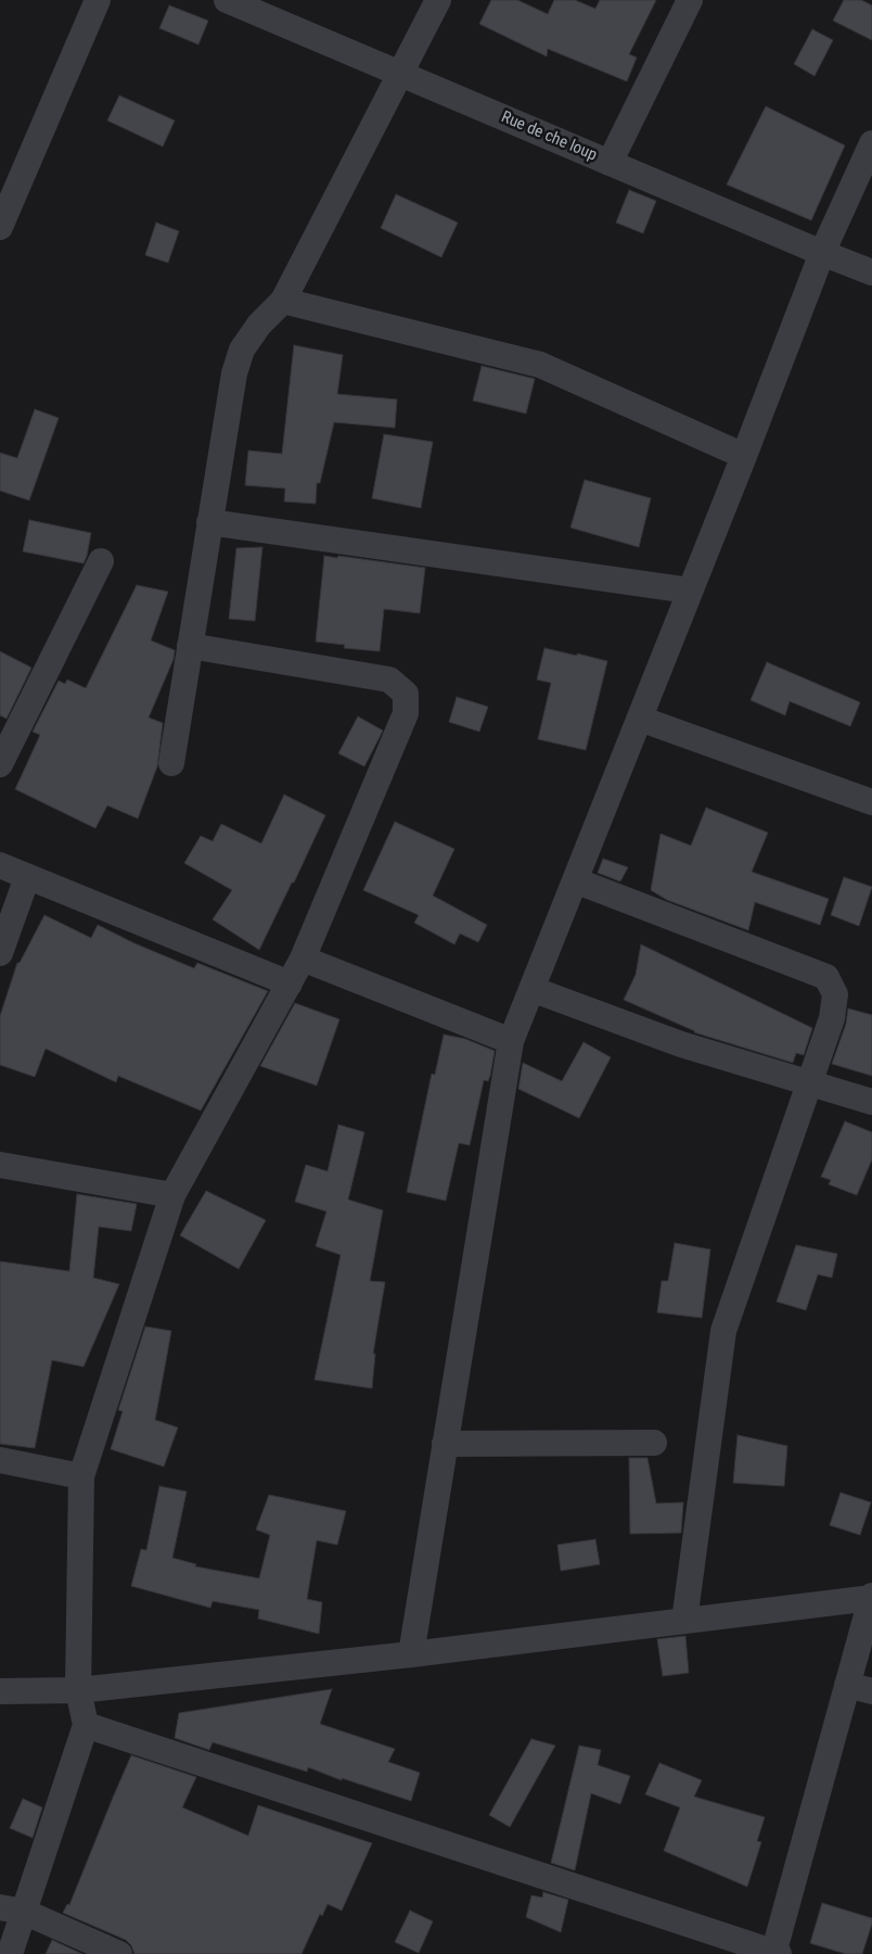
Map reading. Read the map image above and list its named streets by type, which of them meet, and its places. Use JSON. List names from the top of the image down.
{
  "streets": {
    "street": ["Rue de che loup"]
  }
}
